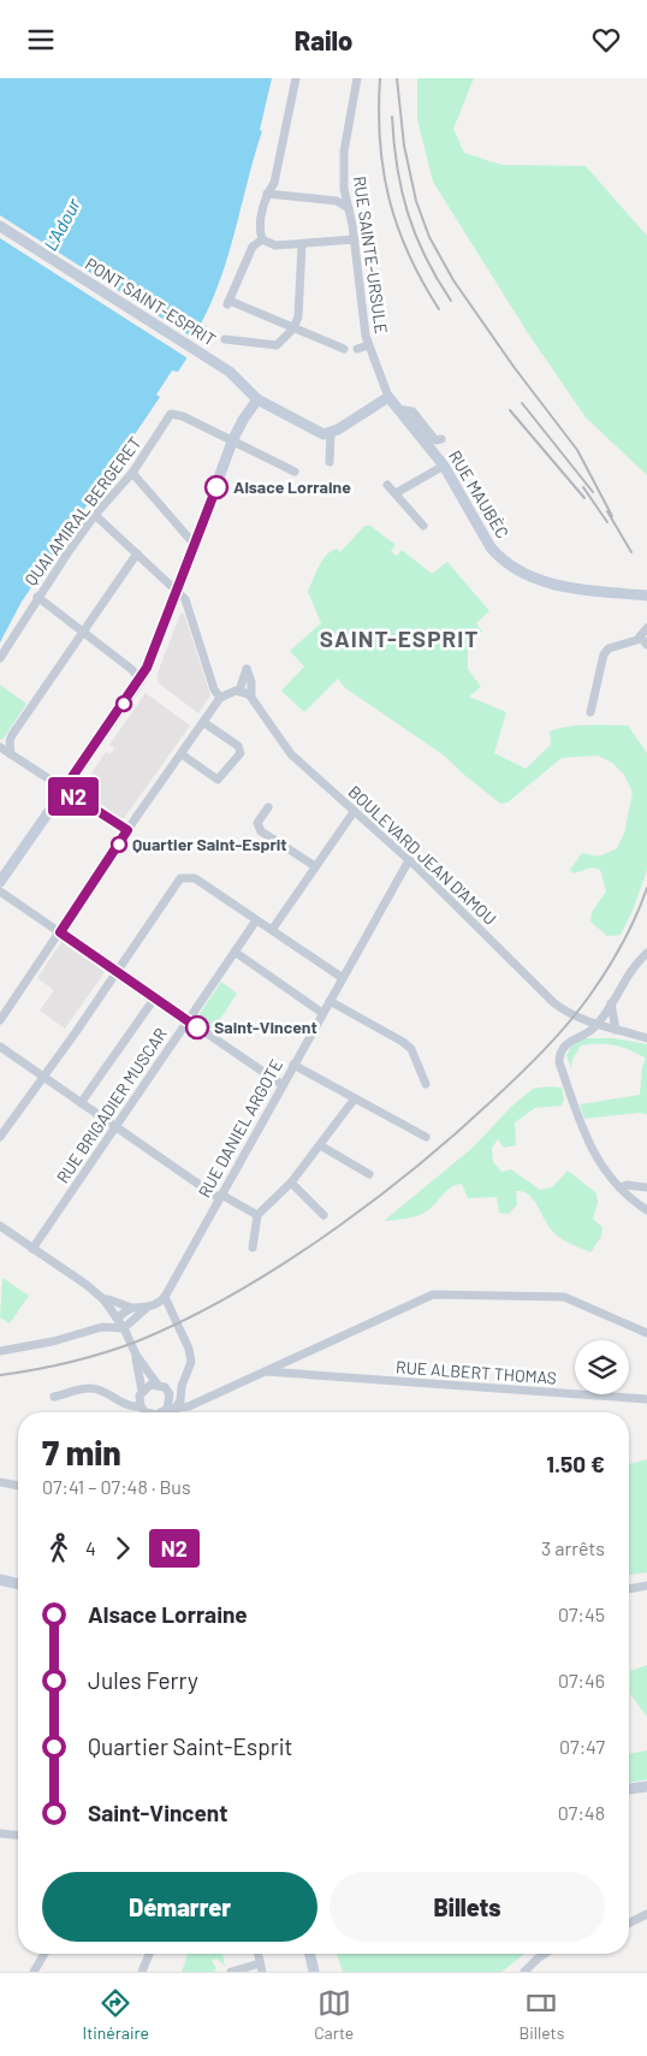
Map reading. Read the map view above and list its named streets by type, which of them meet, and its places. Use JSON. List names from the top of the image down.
{
  "streets": {
    "main road": ["PONT SAINT-ESPRIT", "RUE MAUBÈC"],
    "street": [
      "RUE SAINTE-URSULE",
      "QUAI AMIRAL BERGERET",
      "BOULEVARD JEAN D'AMOU",
      "RUE BRIGADIER MUSCAR",
      "RUE DANIEL ARGOTE",
      "RUE ALBERT THOMAS"
    ]
  },
  "crossings": [
    ["RUE SAINTE-URSULE", "RUE MAUBÈC"],
    ["BOULEVARD JEAN D'AMOU", "RUE DANIEL ARGOTE"]
  ],
  "districts": ["SAINT-ESPRIT"],
  "water": ["L'Adour"],
  "places": ["Alsace Lorraine", "Quartier Saint-Esprit", "Saint-Vincent"],
  "lines": ["bus line N2"],
  "page": {
    "header": "Railo",
    "on_map": "N2",
    "heading": ["7 min", "07:41 – 07:48 · Bus", "1.50 €"],
    "legs": ["4", "N2", "3 arrêts"],
    "list": [
      {
        "name": "Alsace Lorraine",
        "value": "07:45"
      },
      {
        "name": "Jules Ferry",
        "value": "07:46"
      },
      {
        "name": "Quartier Saint-Esprit",
        "value": "07:47"
      },
      {
        "name": "Saint-Vincent",
        "value": "07:48"
      }
    ],
    "buttons": ["Démarrer", "Billets"],
    "tabs": ["Itinéraire", "Carte", "Billets"]
  }
}
